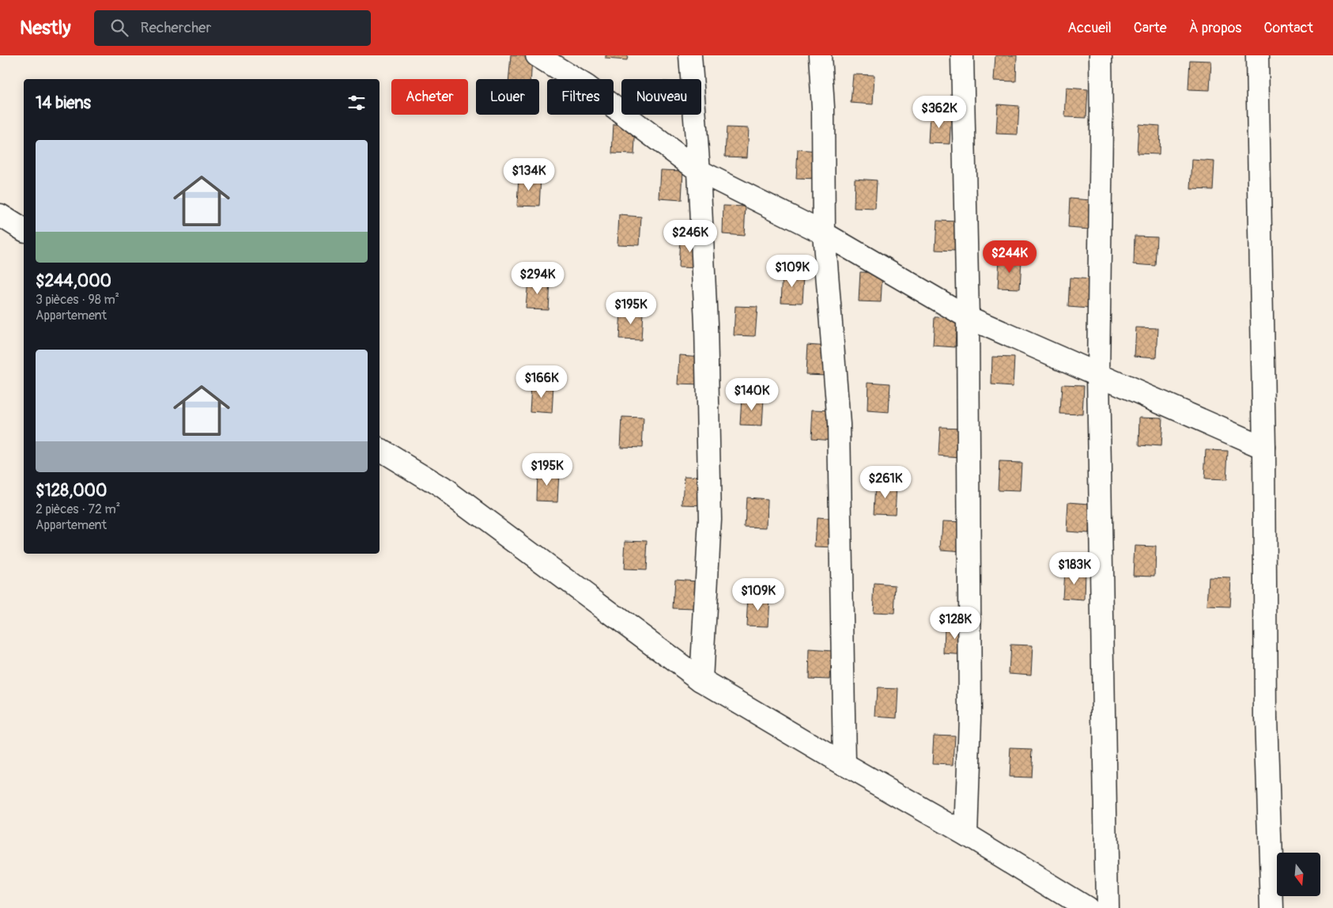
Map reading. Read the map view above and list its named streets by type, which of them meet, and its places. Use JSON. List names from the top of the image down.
{
  "north": "bottom",
  "page": {
    "header": "Nestly",
    "search": "Rechercher",
    "nav": [
      "Accueil",
      "Carte",
      "À propos",
      "Contact"
    ],
    "chip": [
      "Acheter",
      "Louer",
      "Filtres",
      "Nouveau"
    ],
    "heading": "14 biens",
    "price": [
      "$362K",
      "$134K",
      "$246K",
      "$244K",
      "$109K",
      "$294K",
      "$195K",
      "$166K",
      "$140K",
      "$195K",
      "$261K",
      "$183K",
      "$109K",
      "$128K"
    ],
    "list": [
      {
        "name": "$244,000",
        "note": "3 pièces · 98 m² · Appartement"
      },
      {
        "name": "$128,000",
        "note": "2 pièces · 72 m² · Appartement"
      }
    ]
  }
}
